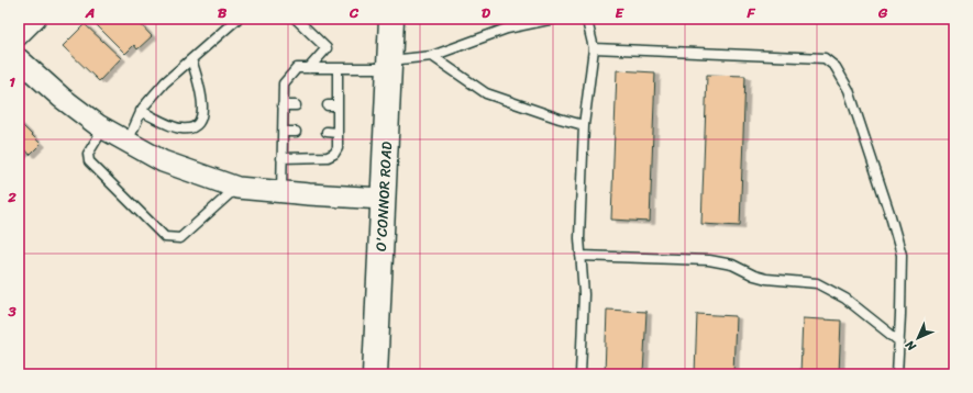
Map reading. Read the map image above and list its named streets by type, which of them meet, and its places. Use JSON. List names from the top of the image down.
{
  "streets": {
    "main road": ["O'CONNOR ROAD"]
  },
  "north": "bottom left",
  "grid": {
    "columns": [
      "A",
      "B",
      "C",
      "D",
      "E",
      "F",
      "G"
    ],
    "rows": ["1", "2", "3"]
  }
}
